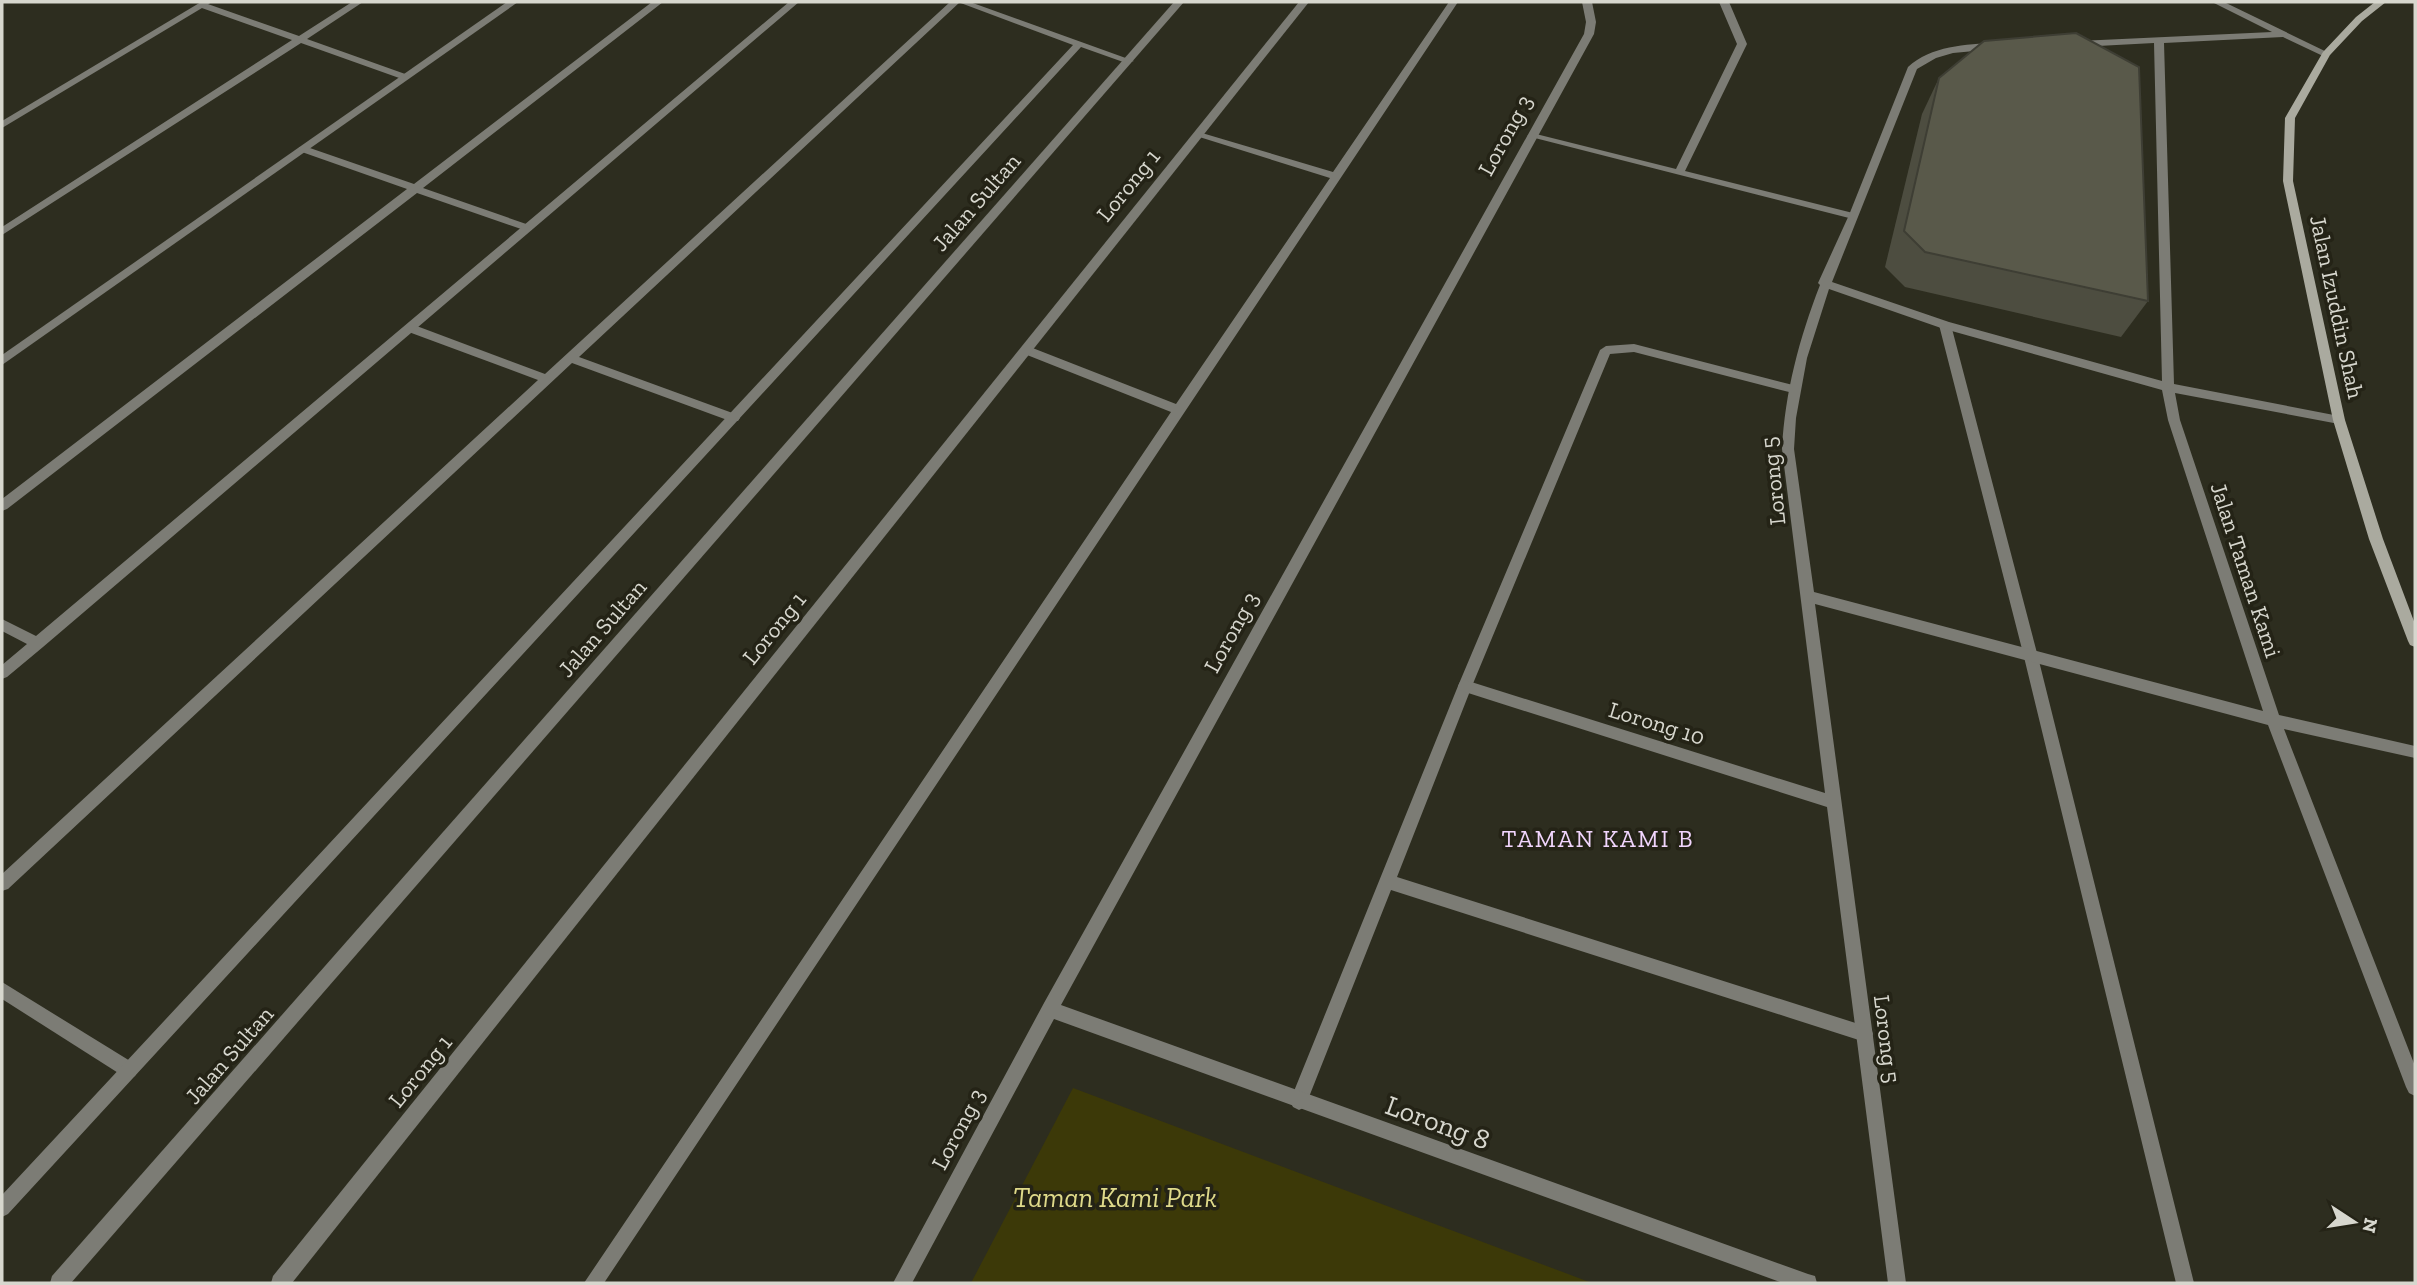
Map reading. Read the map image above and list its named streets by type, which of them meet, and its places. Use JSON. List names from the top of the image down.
{
  "streets": {
    "main road": ["Jalan Izuddin Shah"],
    "street": [
      "Lorong 3",
      "Lorong 1",
      "Jalan Sultan",
      "Lorong 5",
      "Jalan Taman Kami",
      "Lorong 10",
      "Lorong 8"
    ]
  },
  "crossings": [
    ["Lorong 3", "Lorong 8"],
    ["Lorong 5", "Lorong 10"]
  ],
  "districts": ["TAMAN KAMI B"],
  "parks": ["Taman Kami Park"],
  "north": "right"
}
